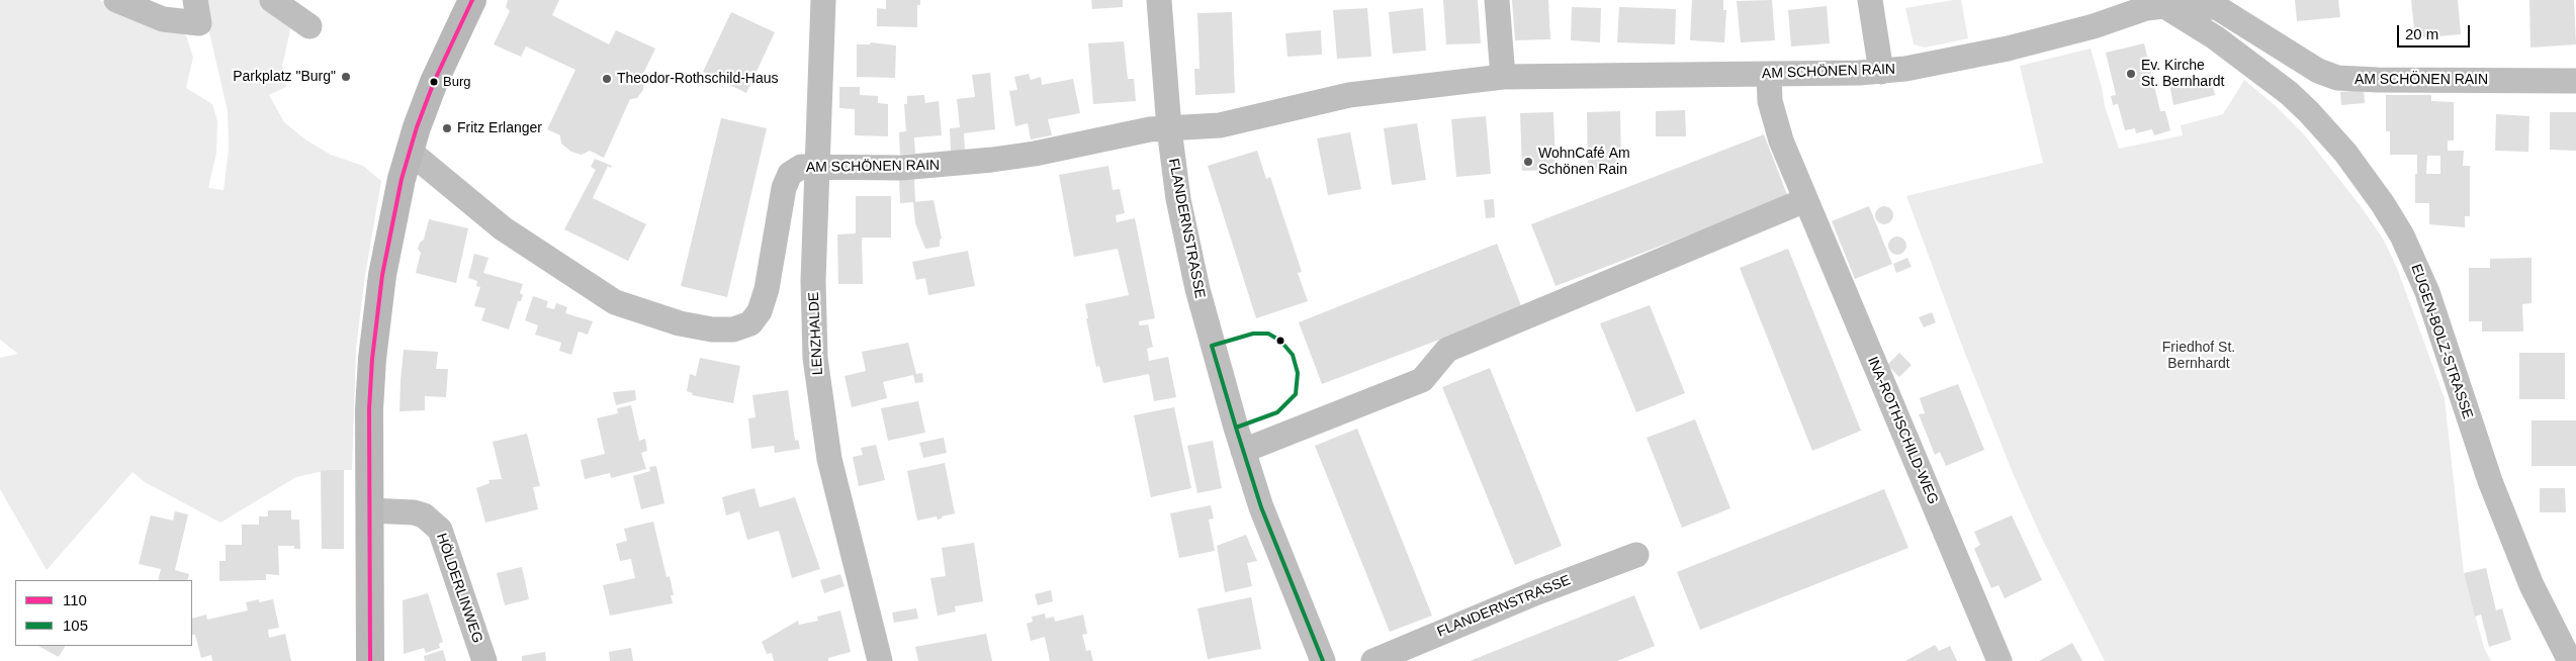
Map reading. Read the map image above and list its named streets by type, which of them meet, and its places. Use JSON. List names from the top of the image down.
{
  "streets": {
    "street": [
      "AM SCHÖNEN RAIN",
      "FLANDERNSTRASSE",
      "LENZHALDE",
      "EUGEN-BOLZ-STRASSE",
      "INA-ROTHSCHILD-WEG",
      "HÖLDERLINWEG"
    ]
  },
  "crossings": [
    ["AM SCHÖNEN RAIN", "FLANDERNSTRASSE"],
    ["AM SCHÖNEN RAIN", "LENZHALDE"],
    ["AM SCHÖNEN RAIN", "EUGEN-BOLZ-STRASSE"],
    ["AM SCHÖNEN RAIN", "INA-ROTHSCHILD-WEG"]
  ],
  "parks": ["Friedhof St. Bernhardt"],
  "places": [
    "Ev. Kirche St. Bernhardt",
    "Parkplatz \"Burg\"",
    "Theodor-Rothschild-Haus",
    "Burg",
    "Fritz Erlanger",
    "WohnCafé Am Schönen Rain"
  ],
  "lines": ["transit line 110", "transit line 105"],
  "legend": ["110", "105"],
  "scale_bar": "20 m"
}
